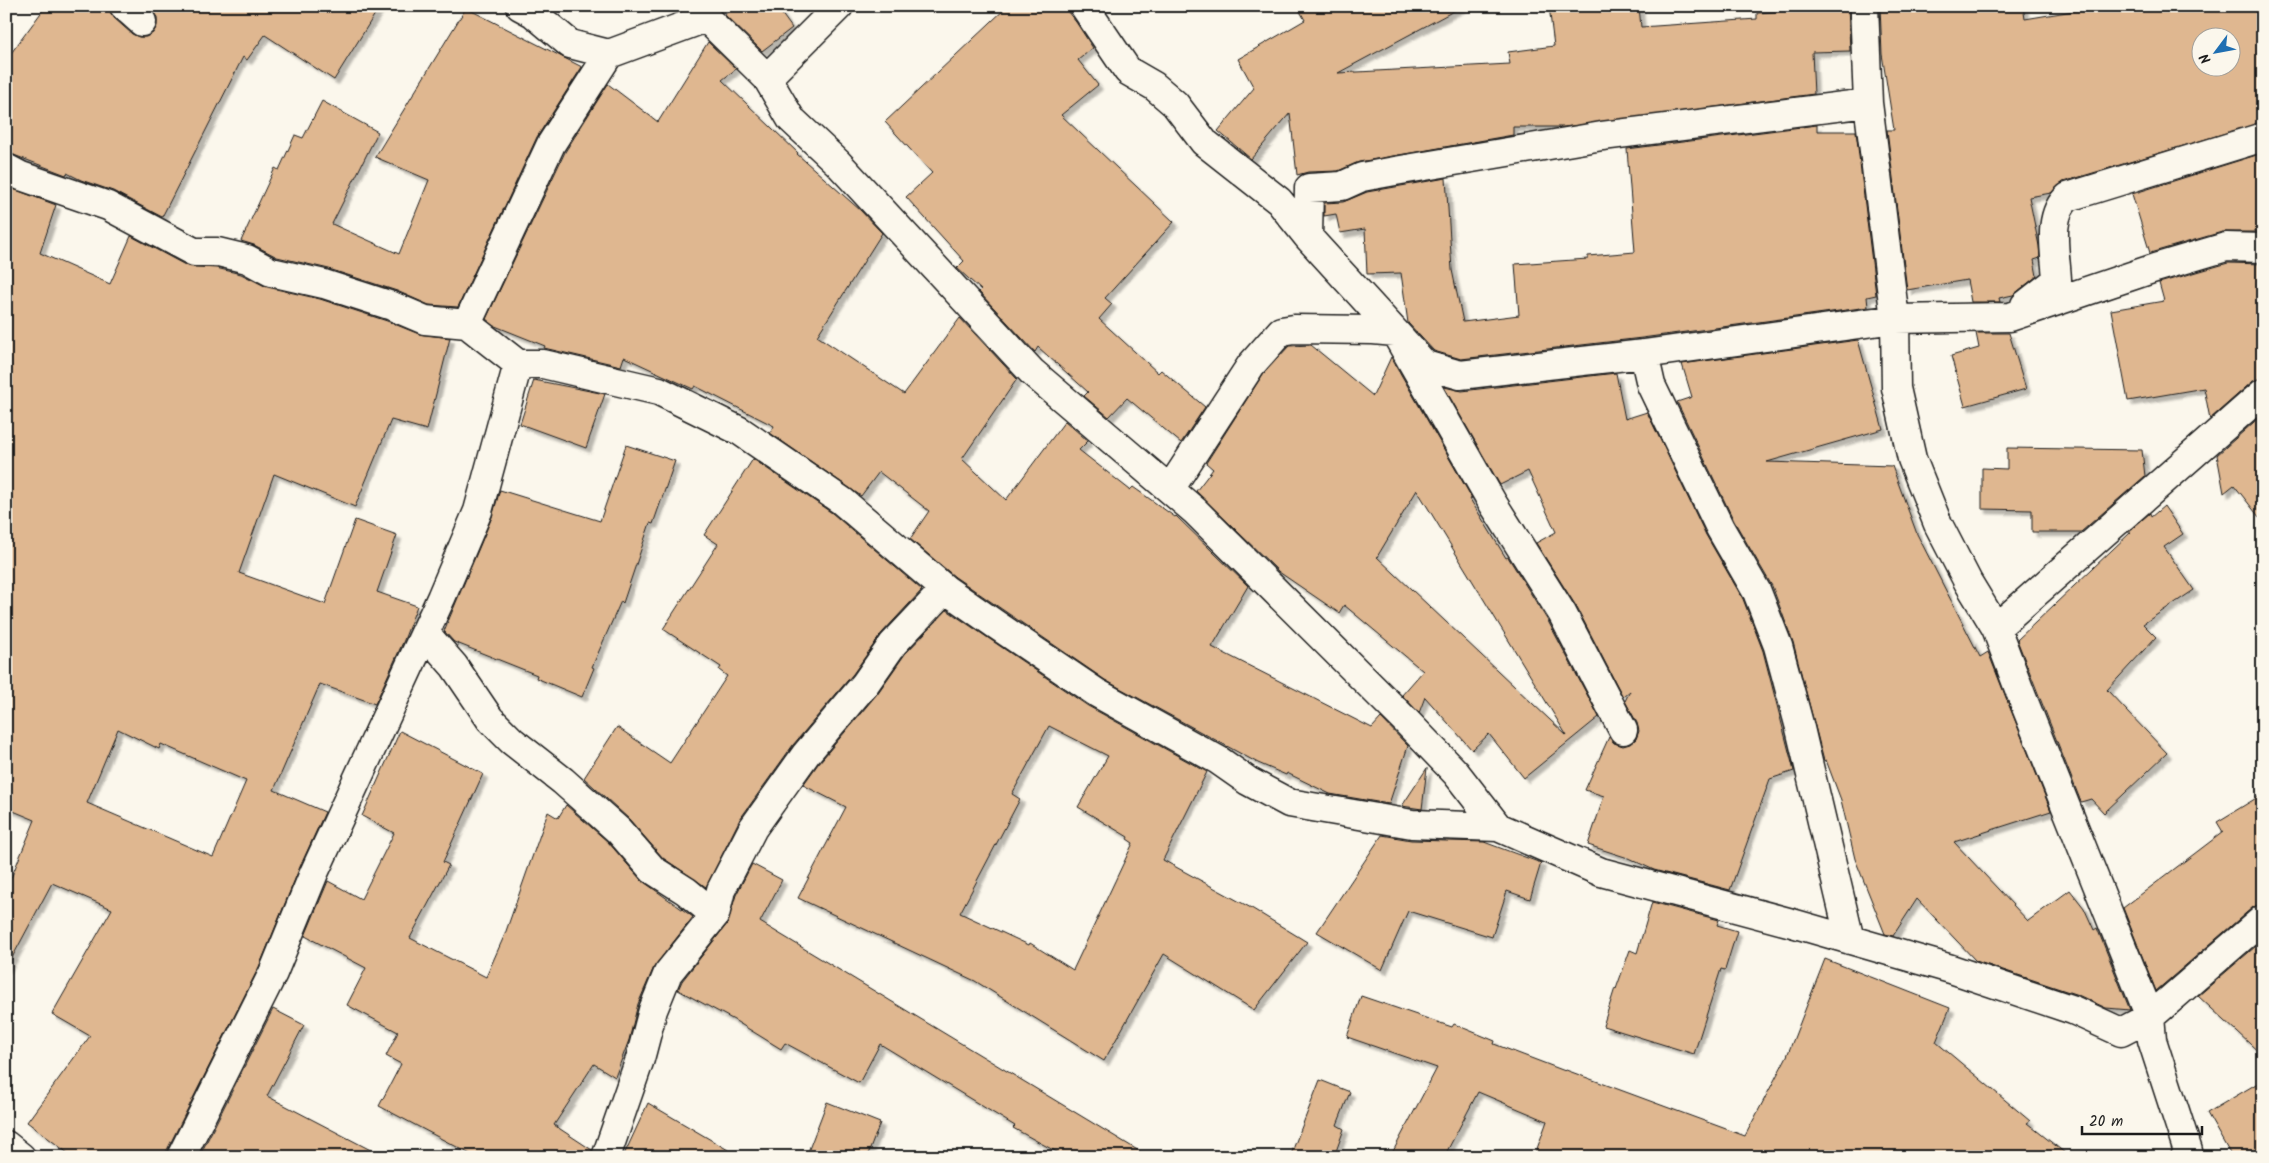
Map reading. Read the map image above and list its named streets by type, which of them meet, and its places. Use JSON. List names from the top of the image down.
{
  "scale_bar": "20 m",
  "north": "bottom left"
}
